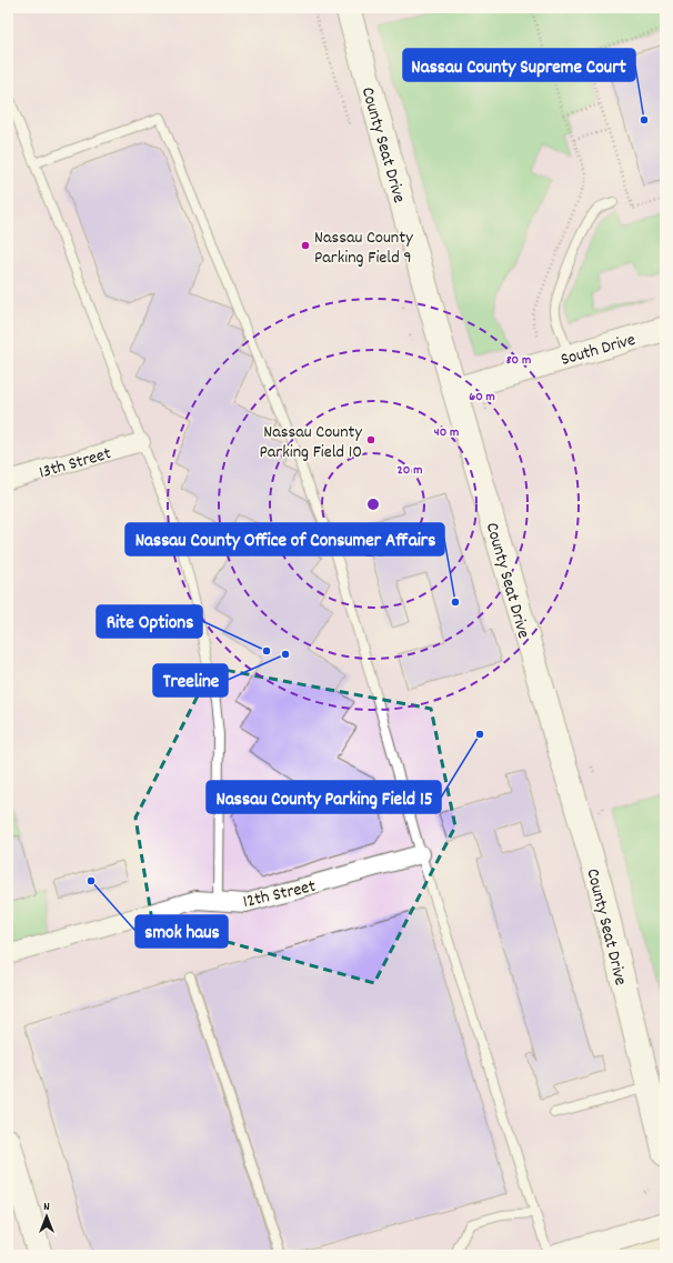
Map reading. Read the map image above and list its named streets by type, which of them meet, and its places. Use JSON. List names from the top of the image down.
{
  "streets": {
    "street": [
      "County Seat Drive",
      "South Drive",
      "13th Street",
      "12th Street"
    ]
  },
  "crossings": [
    ["County Seat Drive", "South Drive"]
  ],
  "places": [
    "Nassau County Supreme Court",
    "Nassau County Parking Field 9",
    "Nassau County Parking Field 10",
    "Nassau County Office of Consumer Affairs",
    "Rite Options",
    "Treeline",
    "Nassau County Parking Field 15",
    "smok haus"
  ],
  "north": "top",
  "rings": [
    "80 m",
    "60 m",
    "40 m",
    "20 m"
  ]
}
